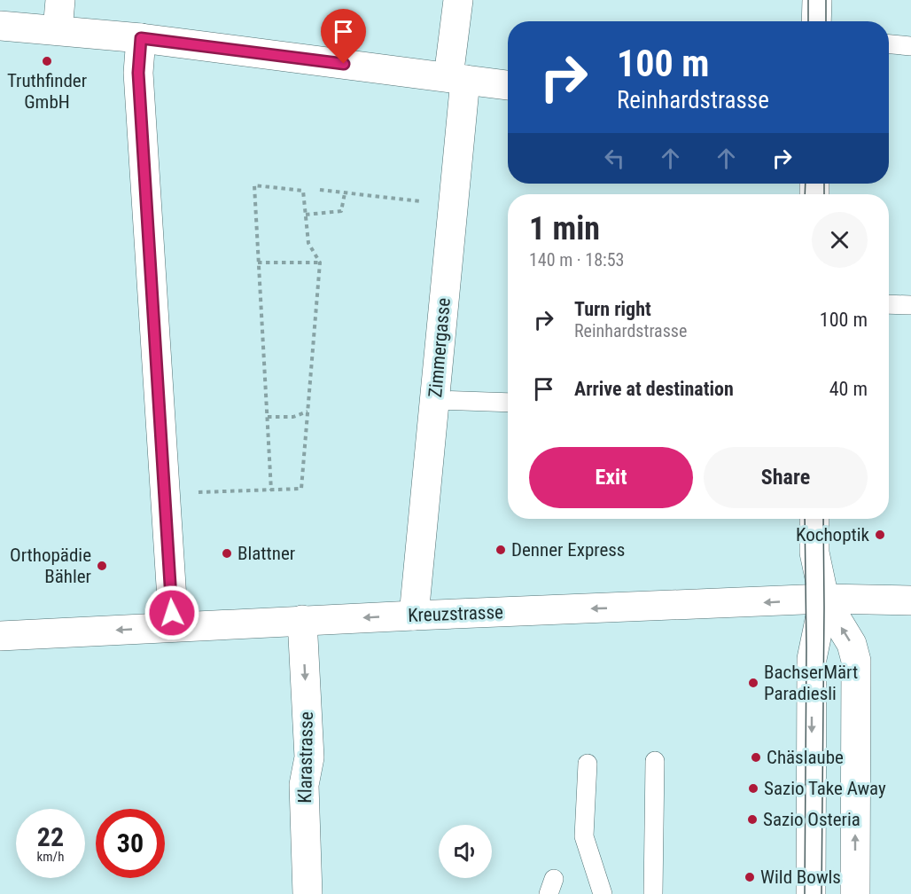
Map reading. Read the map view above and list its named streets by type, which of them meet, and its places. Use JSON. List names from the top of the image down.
{
  "streets": {
    "street": ["Zimmergasse", "Kreuzstrasse", "Klarastrasse"]
  },
  "crossings": [
    ["Zimmergasse", "Kreuzstrasse"],
    ["Kreuzstrasse", "Klarastrasse"]
  ],
  "one_way": ["Kreuzstrasse", "Klarastrasse"],
  "places": [
    "Truthfinder GmbH",
    "Kochoptik",
    "Denner Express",
    "Blattner",
    "Orthopädie Bähler",
    "BachserMärt Paradiesli",
    "Chäslaube",
    "Sazio Take Away",
    "Sazio Osteria",
    "Wild Bowls"
  ],
  "page": {
    "turn": ["100 m", "Reinhardstrasse"],
    "heading": ["1 min", "140 m · 18:53"],
    "list": [
      {
        "name": "Turn right",
        "note": "Reinhardstrasse",
        "value": "100 m"
      },
      {
        "name": "Arrive at destination",
        "value": "40 m"
      }
    ],
    "buttons": ["Exit", "Share"],
    "speed": "22 km/h",
    "limit": "30"
  }
}
